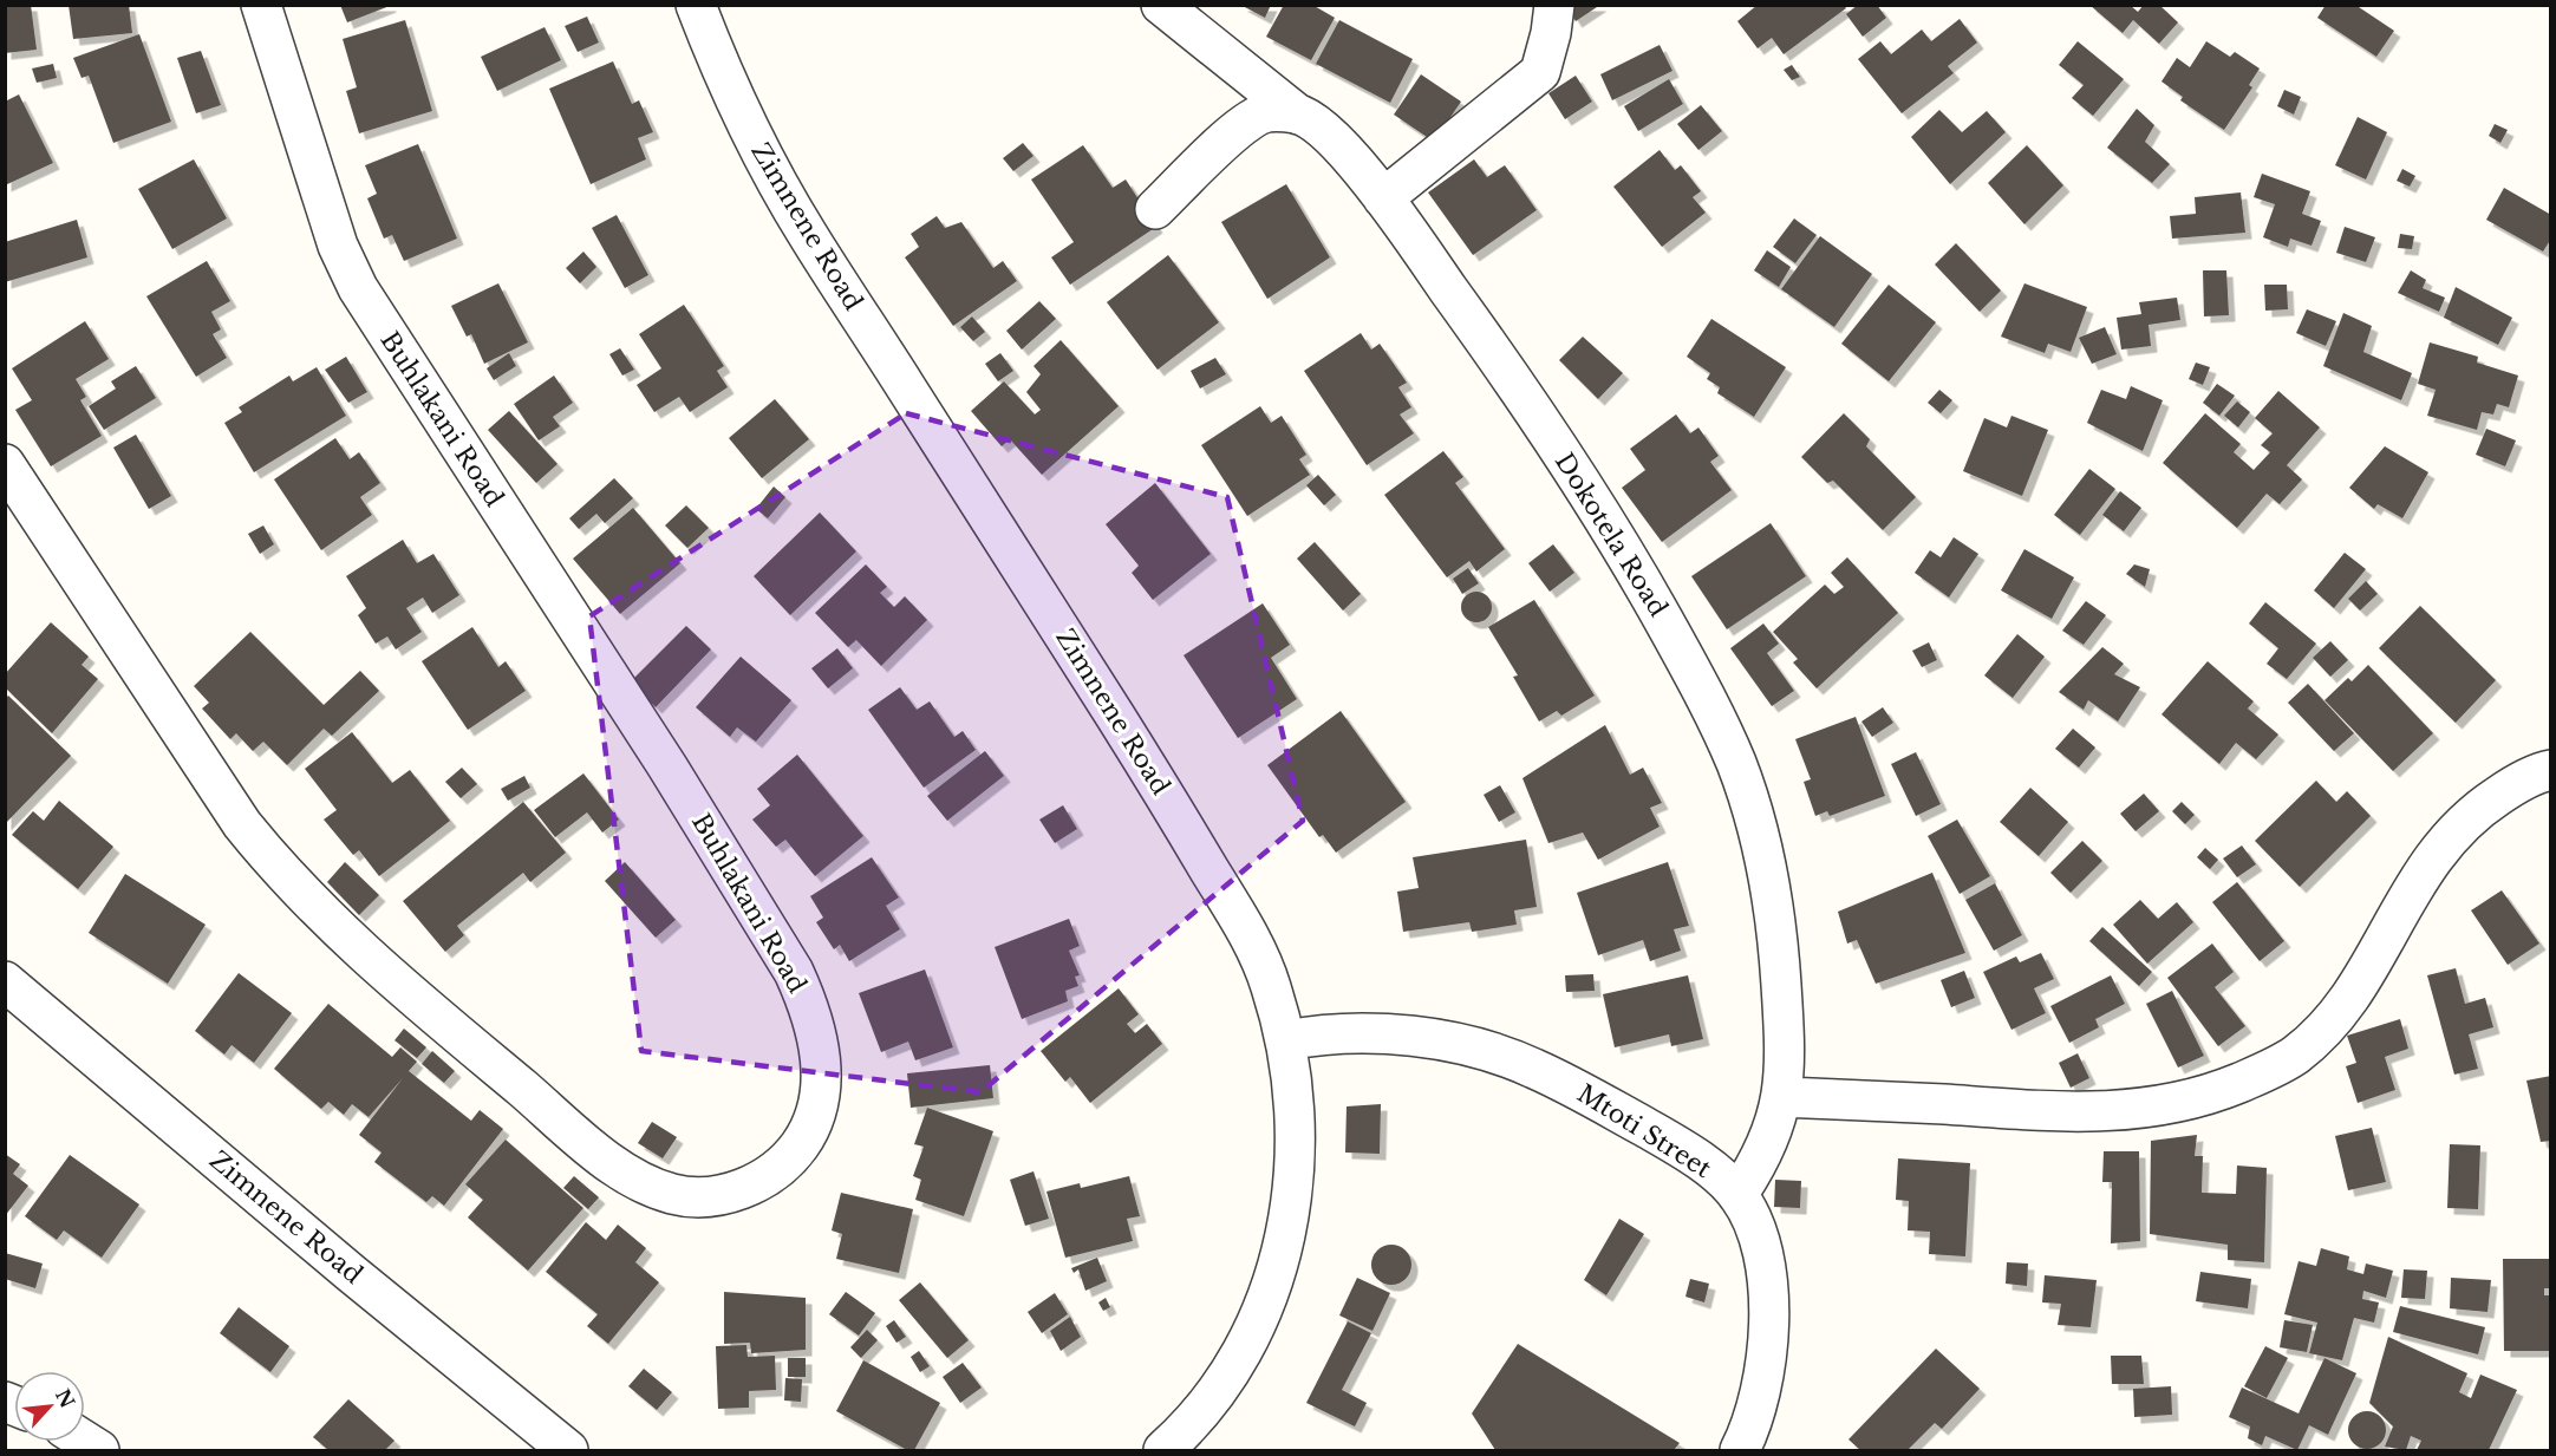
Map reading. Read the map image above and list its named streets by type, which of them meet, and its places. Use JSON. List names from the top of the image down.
{
  "streets": {
    "street": [
      "Zimnene Road",
      "Buhlakani Road",
      "Dokotela Road",
      "Mtoti Street"
    ]
  },
  "crossings": [
    ["Zimnene Road", "Mtoti Street"],
    ["Dokotela Road", "Mtoti Street"]
  ],
  "north": "top right"
}
